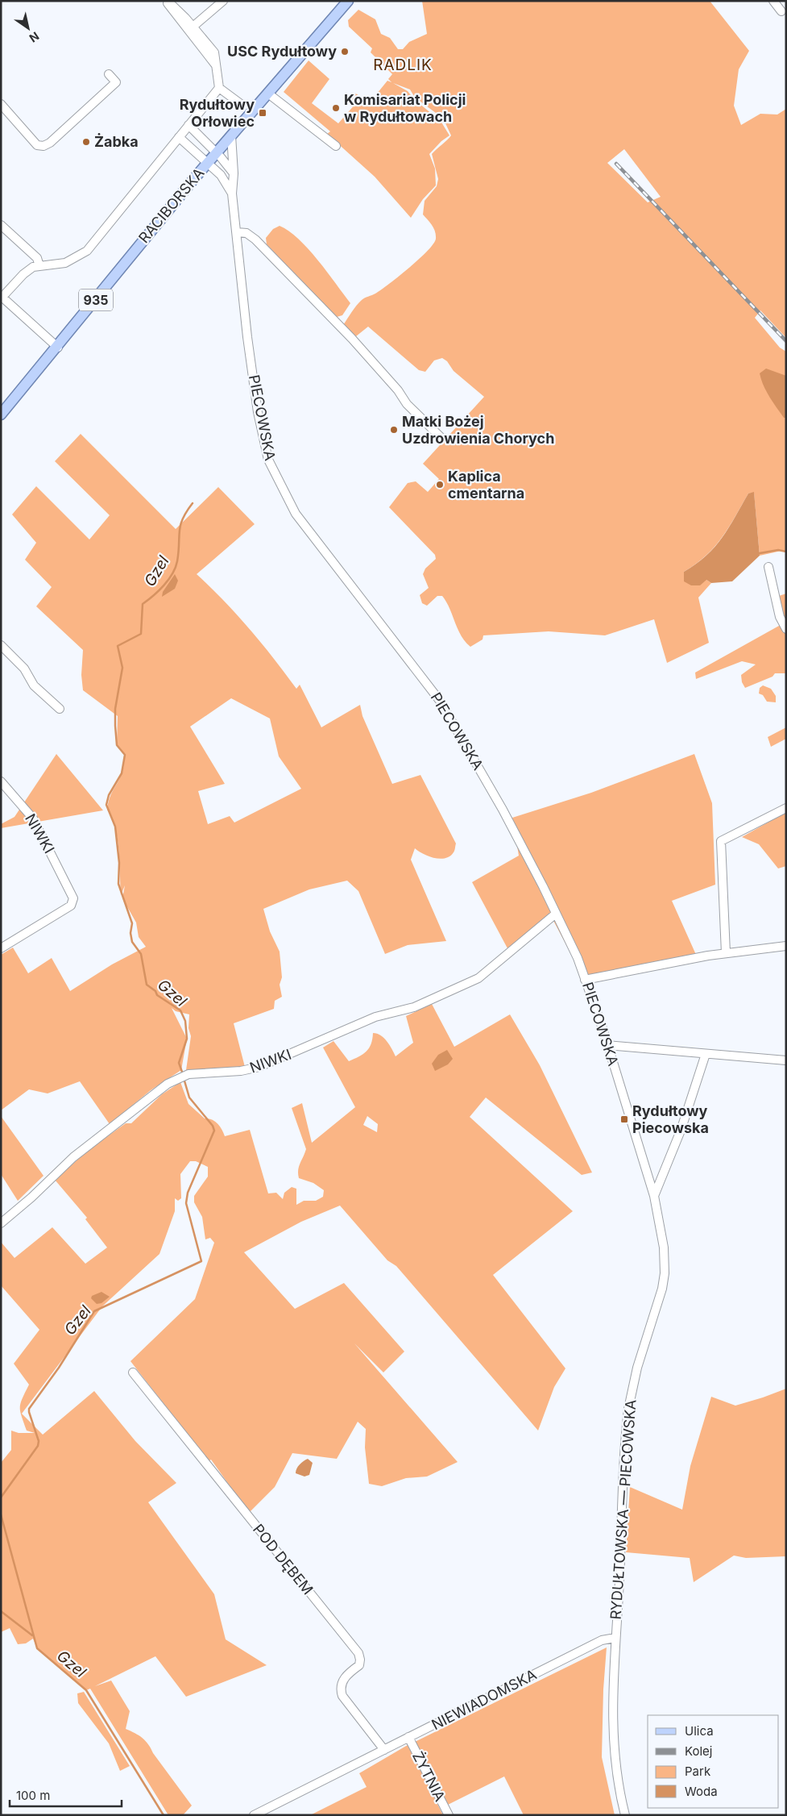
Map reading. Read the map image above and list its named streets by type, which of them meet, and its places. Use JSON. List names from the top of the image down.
{
  "streets": {
    "main road": ["RACIBORSKA", "935"],
    "street": [
      "PIECOWSKA",
      "NIWKI",
      "RYDUŁTOWSKA — PIECOWSKA",
      "POD DĘBEM",
      "NIEWIADOMSKA",
      "ŻYTNIA"
    ]
  },
  "crossings": [
    ["RACIBORSKA", "PIECOWSKA"],
    ["PIECOWSKA", "NIWKI"],
    ["PIECOWSKA", "RYDUŁTOWSKA — PIECOWSKA"],
    ["RYDUŁTOWSKA — PIECOWSKA", "NIEWIADOMSKA"],
    ["POD DĘBEM", "NIEWIADOMSKA"],
    ["NIEWIADOMSKA", "ŻYTNIA"]
  ],
  "districts": ["RADLIK"],
  "water": ["Gzel"],
  "places": {
    "other": [
      "USC Rydułtowy",
      "Komisariat Policji w Rydułtowach",
      "Żabka",
      "Matki Bożej Uzdrowienia Chorych",
      "Kaplica cmentarna"
    ],
    "transit": ["Rydułtowy Orłowiec", "Rydułtowy Piecowska"]
  },
  "legend": [
    "Ulica",
    "Kolej",
    "Park",
    "Woda"
  ],
  "scale_bar": "100 m",
  "north": "bottom right"
}
